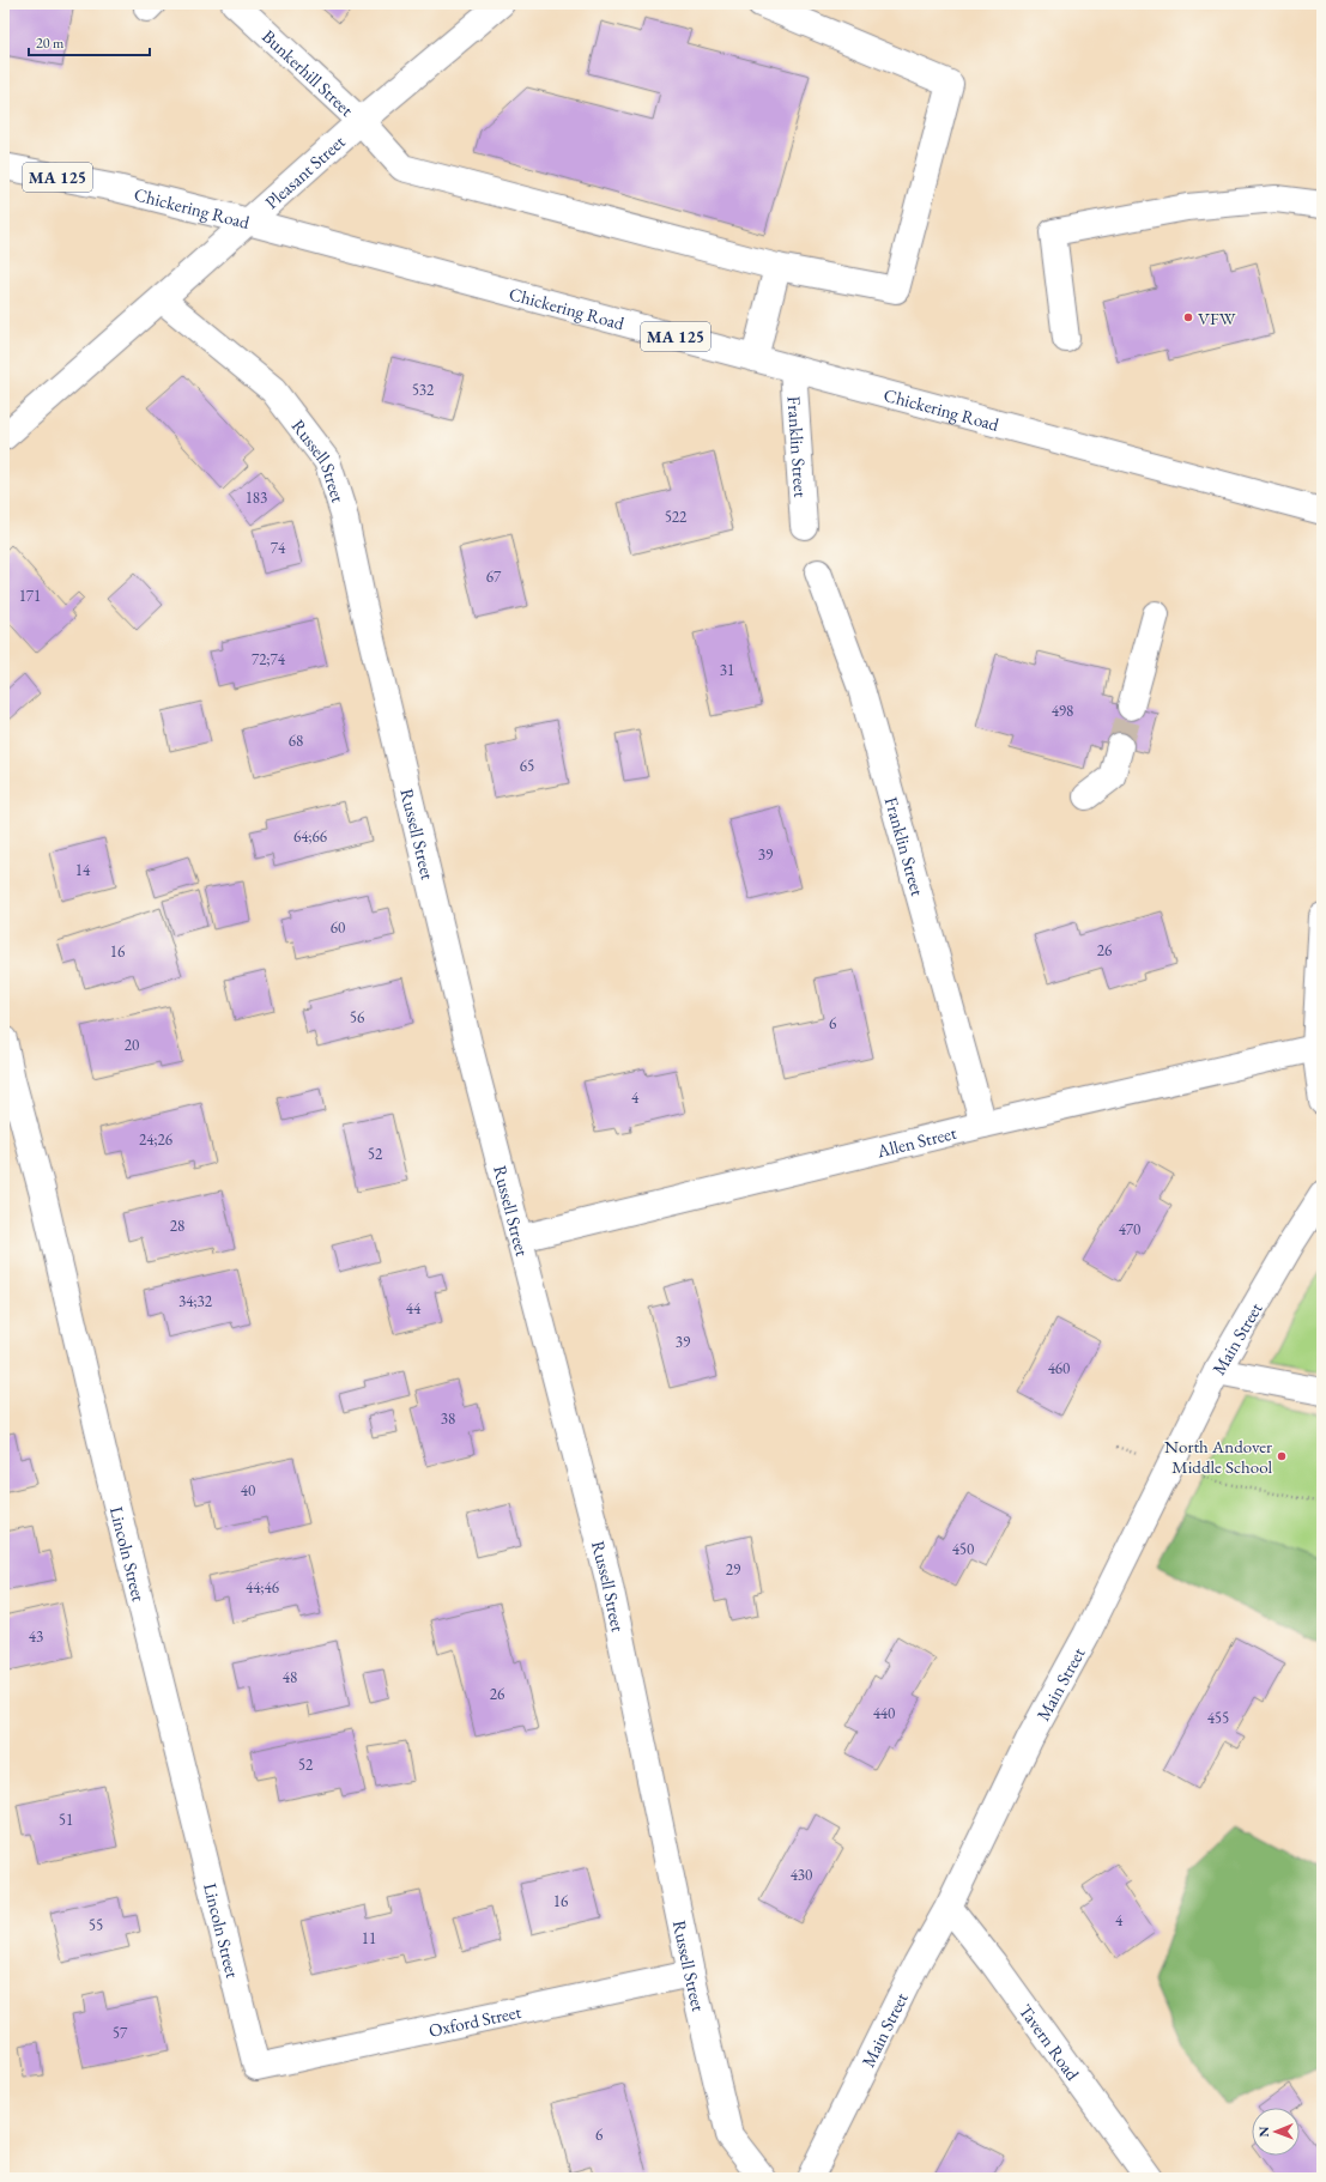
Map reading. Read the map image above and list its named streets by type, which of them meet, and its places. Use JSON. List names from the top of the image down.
{
  "streets": {
    "street": [
      "Bunkerhill Street",
      "Pleasant Street",
      "MA 125",
      "Chickering Road",
      "Franklin Street",
      "Russell Street",
      "Allen Street",
      "Main Street",
      "Lincoln Street",
      "Oxford Street",
      "Tavern Road"
    ]
  },
  "crossings": [
    ["Bunkerhill Street", "Pleasant Street"],
    ["Pleasant Street", "Chickering Road"],
    ["Pleasant Street", "Russell Street"],
    ["Chickering Road", "Franklin Street"],
    ["Franklin Street", "Allen Street"],
    ["Russell Street", "Allen Street"],
    ["Russell Street", "Oxford Street"],
    ["Main Street", "Tavern Road"],
    ["Lincoln Street", "Oxford Street"]
  ],
  "places": ["VFW", "North Andover Middle School"],
  "house_numbers": [
    "532",
    "183",
    "522",
    "74",
    "67",
    "171",
    "72;74",
    "31",
    "498",
    "68",
    "65",
    "64;66",
    "39",
    "14",
    "60",
    "26",
    "16",
    "56",
    "6",
    "20",
    "4",
    "24;26",
    "52",
    "28",
    "470",
    "34;32",
    "44",
    "39",
    "460",
    "38",
    "40",
    "450",
    "29",
    "44;46",
    "43",
    "48",
    "26",
    "440",
    "455",
    "52",
    "51",
    "430",
    "16",
    "4",
    "55",
    "11",
    "57",
    "6"
  ],
  "scale_bar": "20 m",
  "north": "left"
}
